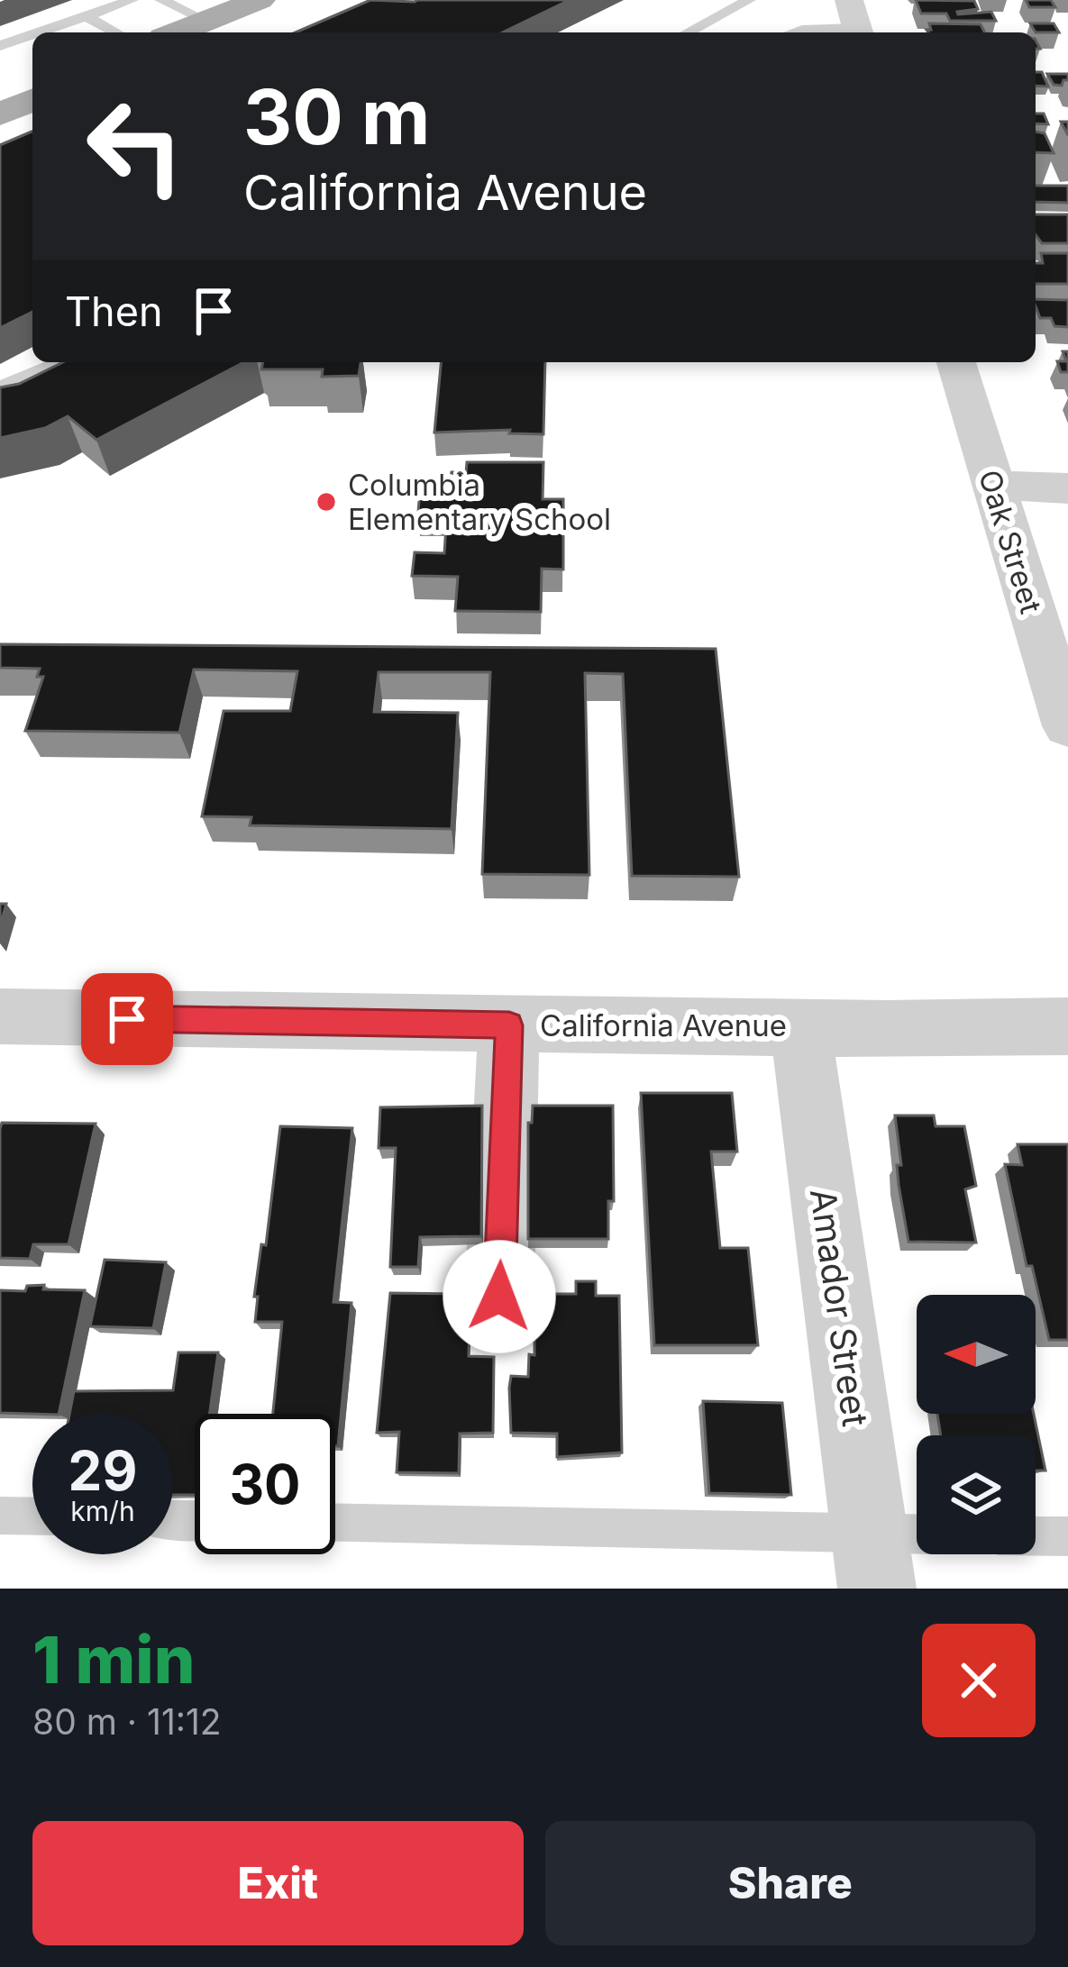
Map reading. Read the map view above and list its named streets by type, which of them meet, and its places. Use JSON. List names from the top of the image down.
{
  "streets": {
    "street": ["Oak Street", "California Avenue", "Amador Street"]
  },
  "crossings": [
    ["California Avenue", "Amador Street"]
  ],
  "places": ["Columbia Elementary School"],
  "north": "left",
  "page": {
    "turn": ["30 m", "California Avenue"],
    "then": "Then",
    "speed": "29 km/h",
    "limit": "30",
    "heading": ["1 min", "80 m · 11:12"],
    "buttons": ["Exit", "Share"]
  }
}
